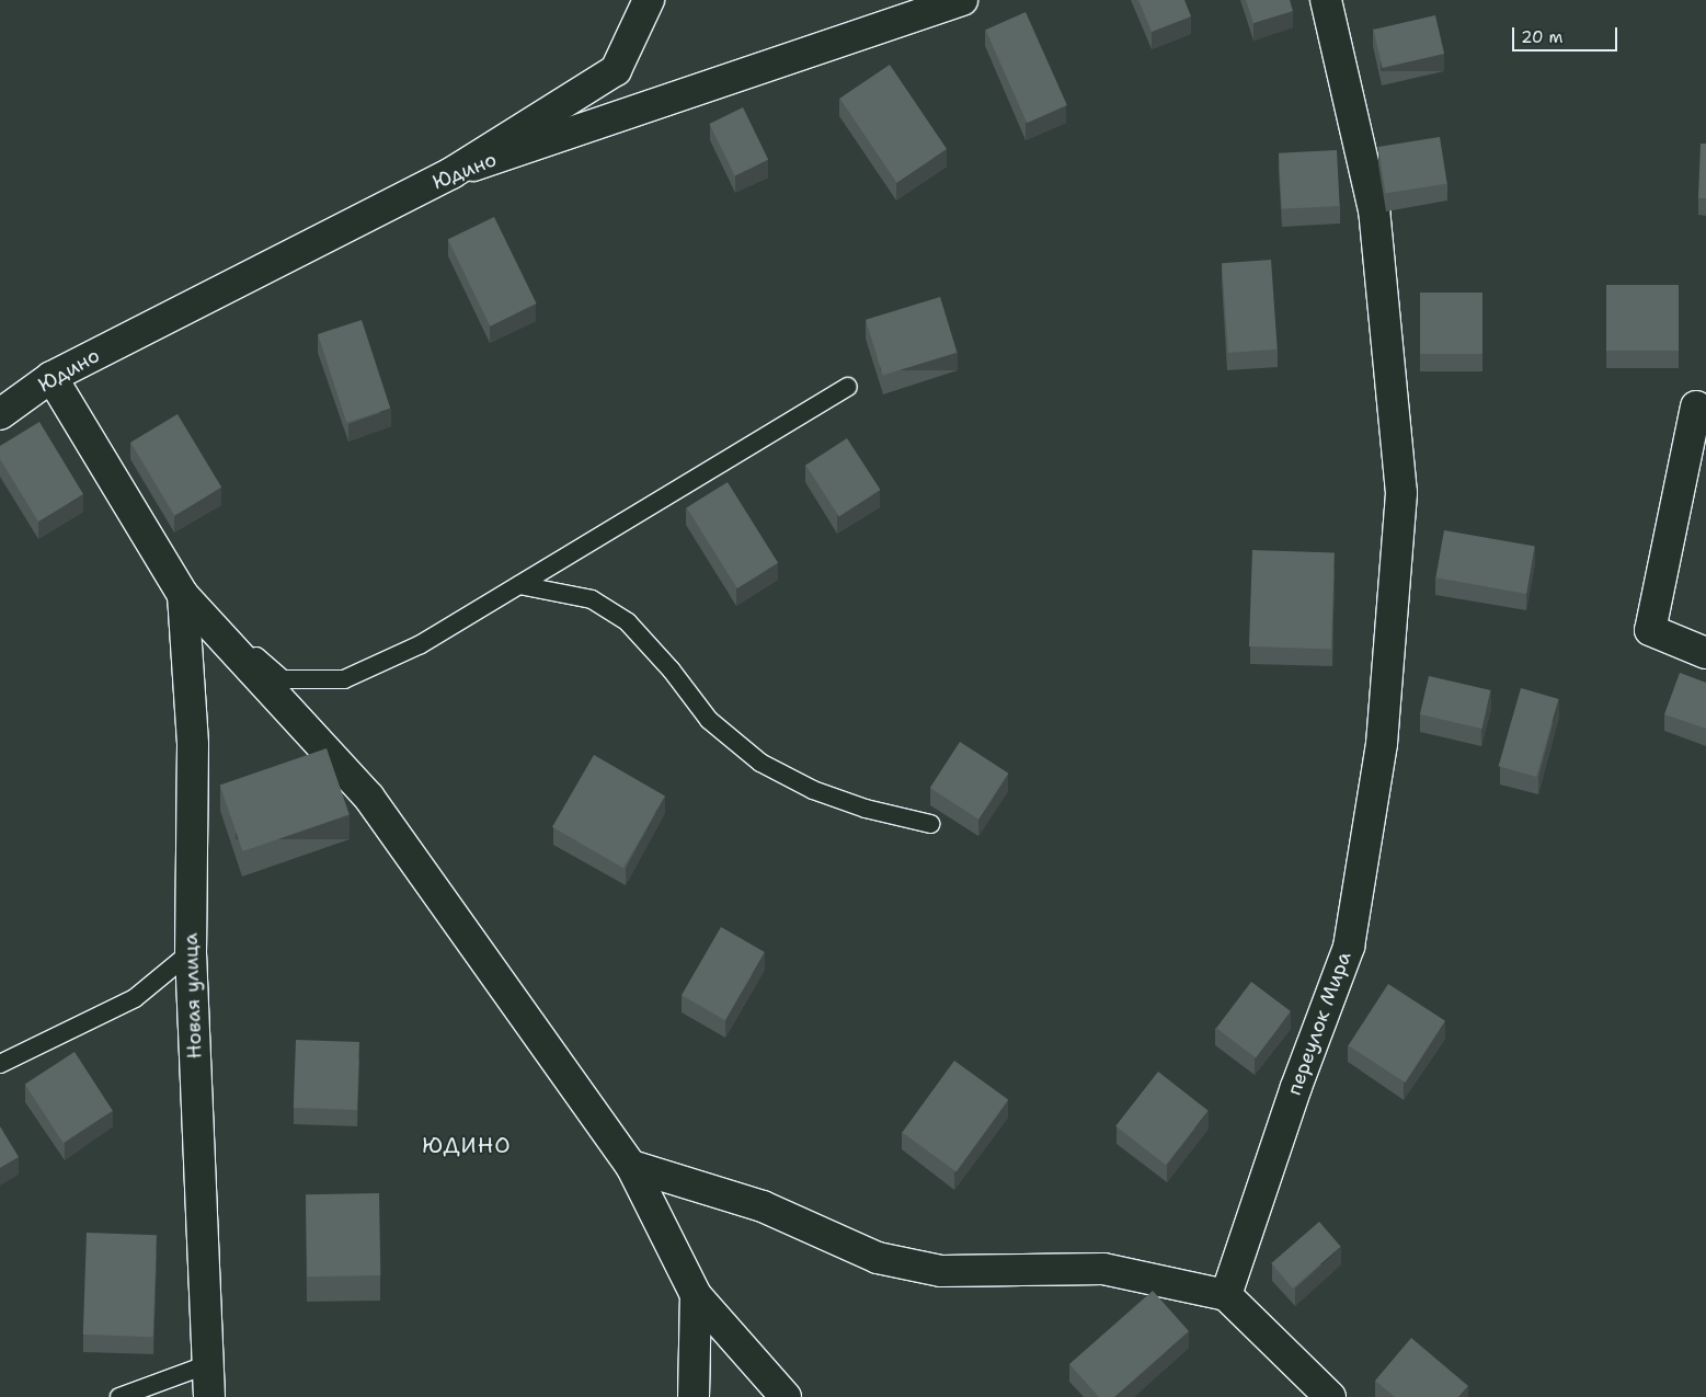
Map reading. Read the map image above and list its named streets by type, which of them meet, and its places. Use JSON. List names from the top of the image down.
{
  "streets": {
    "street": ["Юдино", "Новая улица", "переулок Мира"]
  },
  "districts": ["ЮДИНО"],
  "scale_bar": "20 m"
}
